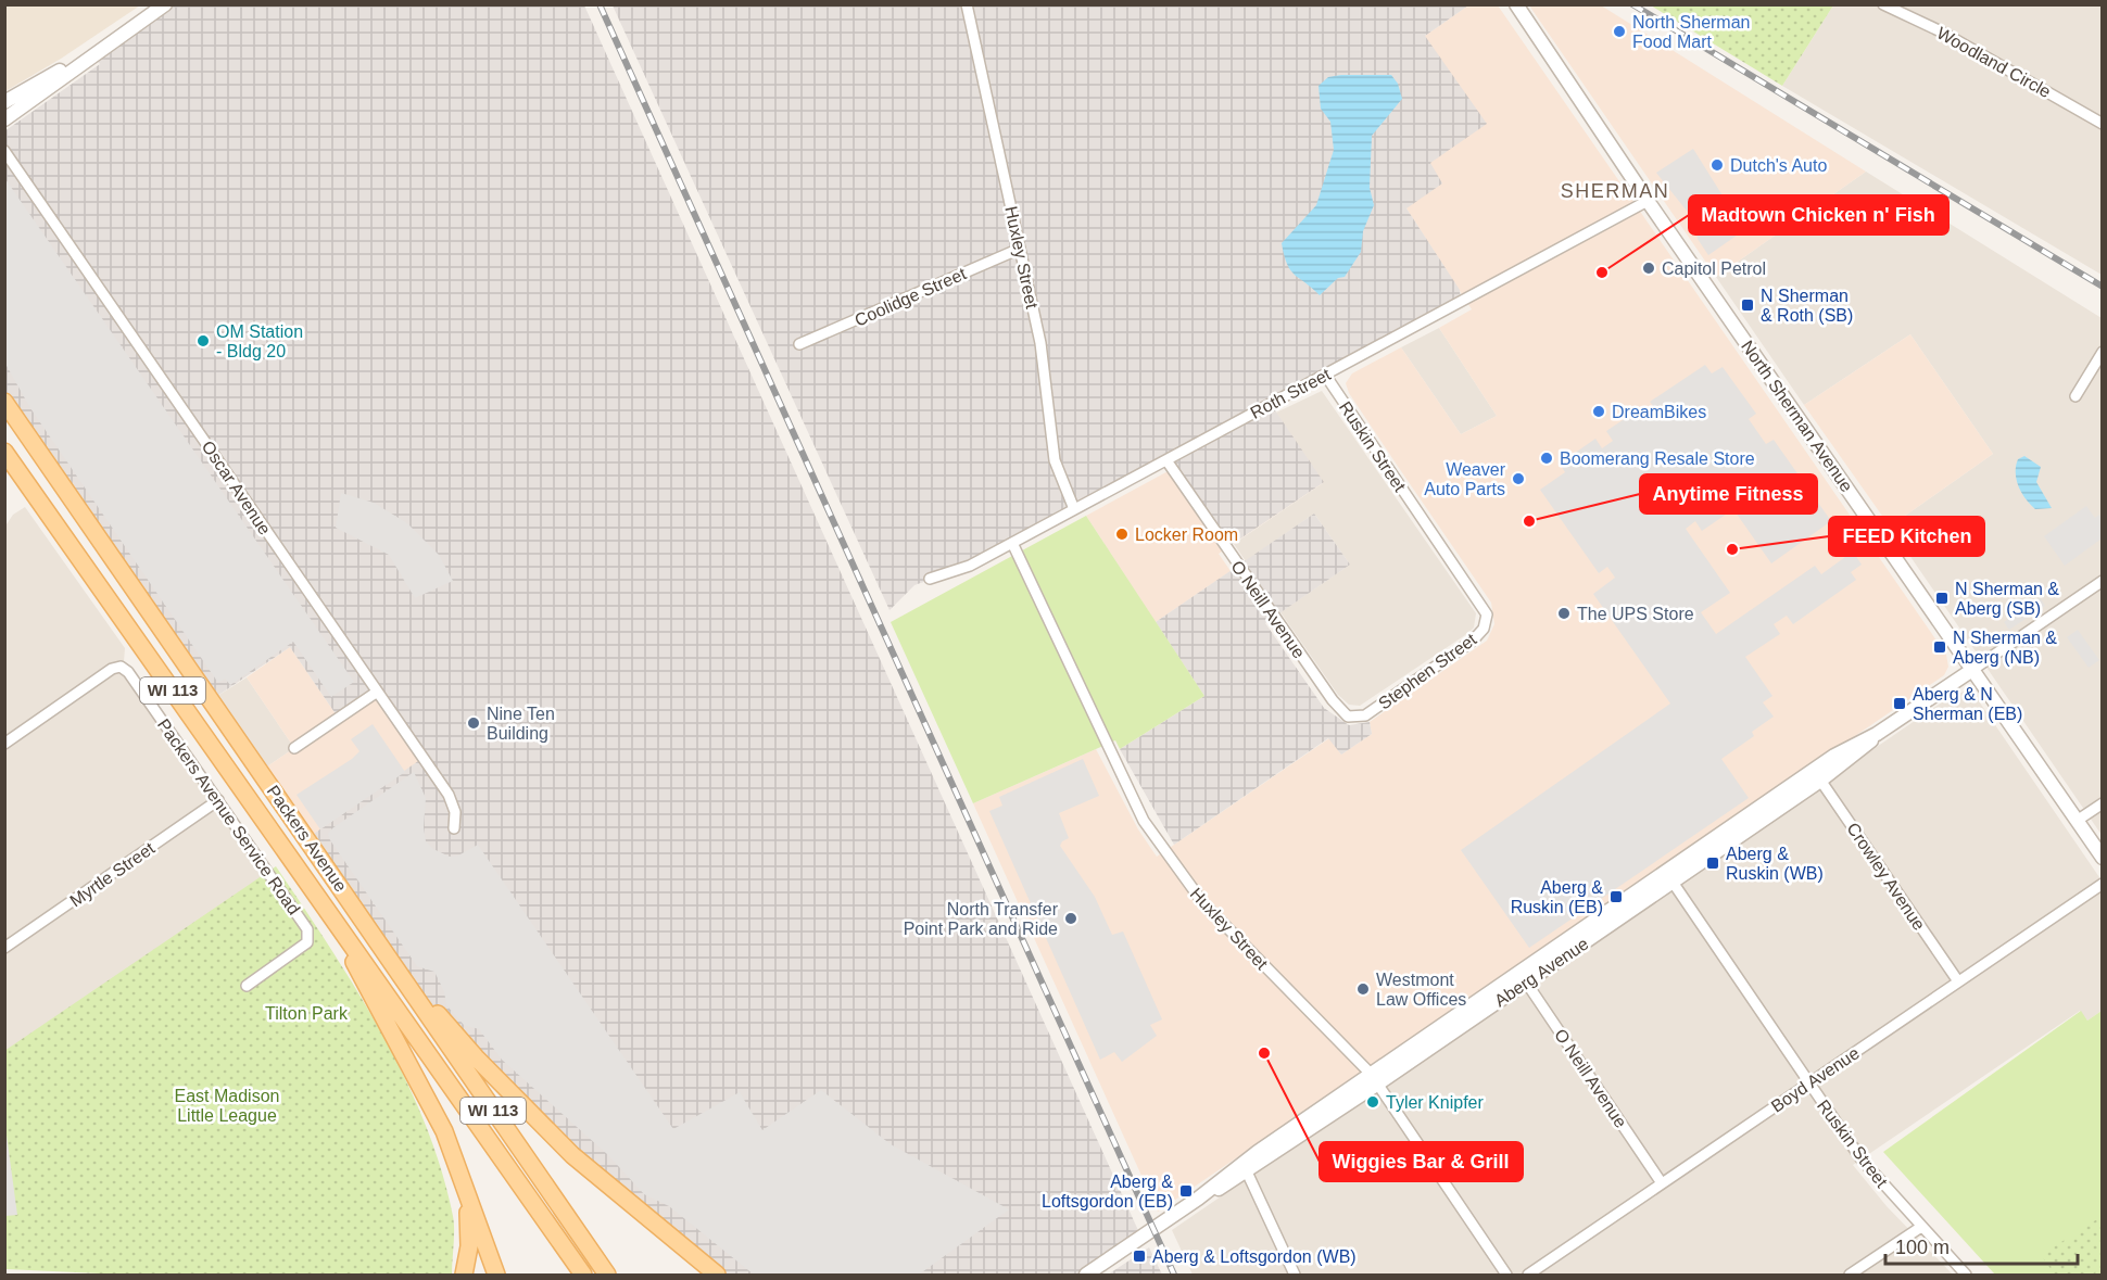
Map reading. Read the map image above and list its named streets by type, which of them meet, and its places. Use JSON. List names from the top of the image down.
{
  "streets": {
    "main road": ["WI 113", "Packers Avenue"],
    "street": [
      "Woodland Circle",
      "Huxley Street",
      "Coolidge Street",
      "Roth Street",
      "North Sherman Avenue",
      "Ruskin Street",
      "Oscar Avenue",
      "O Neill Avenue",
      "Stephen Street",
      "Packers Avenue Service Road",
      "Myrtle Street",
      "Crowley Avenue",
      "Aberg Avenue",
      "Boyd Avenue"
    ]
  },
  "crossings": [
    ["Huxley Street", "Coolidge Street"],
    ["Huxley Street", "Roth Street"],
    ["Huxley Street", "Aberg Avenue"],
    ["Roth Street", "North Sherman Avenue"],
    ["Roth Street", "Ruskin Street"],
    ["Roth Street", "O Neill Avenue"],
    ["North Sherman Avenue", "Aberg Avenue"],
    ["Ruskin Street", "Stephen Street"],
    ["Ruskin Street", "Aberg Avenue"],
    ["Ruskin Street", "Boyd Avenue"],
    ["O Neill Avenue", "Stephen Street"],
    ["O Neill Avenue", "Aberg Avenue"],
    ["O Neill Avenue", "Boyd Avenue"],
    ["Packers Avenue Service Road", "Myrtle Street"],
    ["Crowley Avenue", "Aberg Avenue"],
    ["Crowley Avenue", "Boyd Avenue"]
  ],
  "districts": ["SHERMAN"],
  "parks": ["Tilton Park", "East Madison Little League"],
  "places": {
    "other": [
      "North Sherman Food Mart",
      "Dutch's Auto",
      "Capitol Petrol",
      "Madtown Chicken n' Fish",
      "OM Station - Bldg 20",
      "DreamBikes",
      "Boomerang Resale Store",
      "Weaver Auto Parts",
      "Anytime Fitness",
      "Locker Room",
      "FEED Kitchen",
      "The UPS Store",
      "Nine Ten Building",
      "North Transfer Point Park and Ride",
      "Westmont Law Offices",
      "Wiggies Bar & Grill",
      "Tyler Knipfer"
    ],
    "transit": [
      "N Sherman & Roth (SB)",
      "N Sherman & Aberg (SB)",
      "N Sherman & Aberg (NB)",
      "Aberg & N Sherman (EB)",
      "Aberg & Ruskin (WB)",
      "Aberg & Ruskin (EB)",
      "Aberg & Loftsgordon (EB)",
      "Aberg & Loftsgordon (WB)"
    ]
  },
  "scale_bar": "100 m"
}
